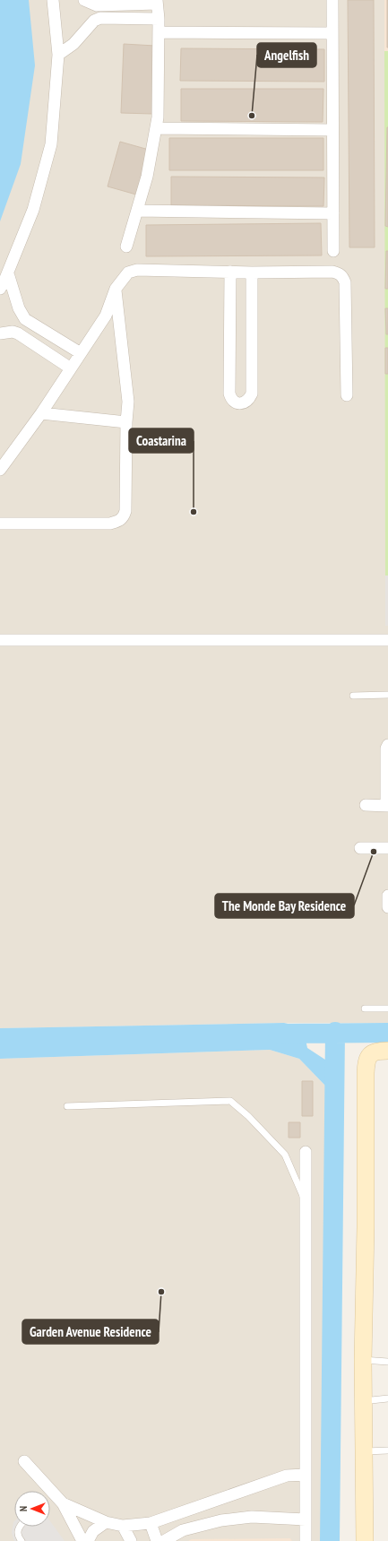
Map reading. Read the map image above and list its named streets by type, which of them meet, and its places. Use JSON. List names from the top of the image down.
{
  "places": [
    "Angelfish",
    "Coastarina",
    "The Monde Bay Residence",
    "Garden Avenue Residence"
  ],
  "north": "left"
}
